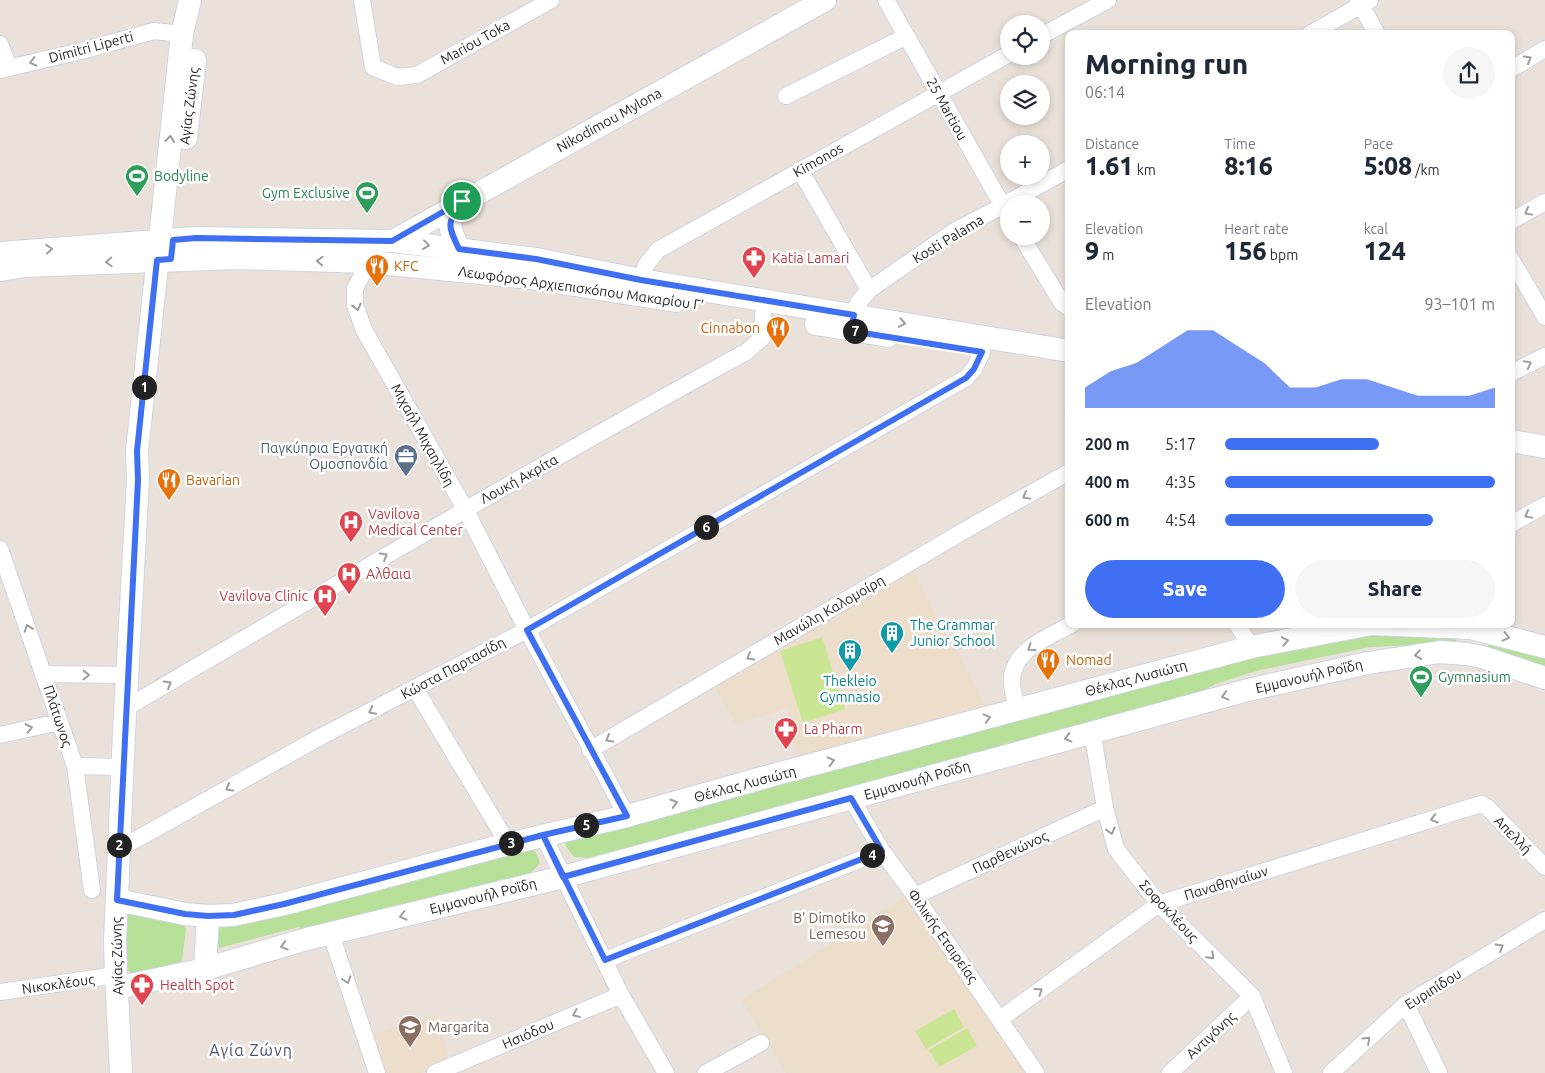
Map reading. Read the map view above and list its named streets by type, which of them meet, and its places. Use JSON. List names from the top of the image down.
{
  "streets": {
    "main road": [
      "Αγίας Ζώνης",
      "Nikodimou Mylona",
      "Λεωφόρος Αρχιεπισκόπου Μακαρίου Γ’",
      "Εμμανουήλ Ροΐδη",
      "Θέκλας Λυσιώτη"
    ],
    "street": [
      "Mariou Toka",
      "Dimitri Liperti",
      "25 Martiou",
      "Kimonos",
      "Kosti Palama",
      "Μιχαήλ Μιχαηλίδη",
      "Λουκή Ακρίτα",
      "Μανώλη Καλομοίρη",
      "Κώστα Παρτασίδη",
      "Πλάτωνος",
      "Απελλή",
      "Παρθενώνος",
      "Παναθηναίων",
      "Σοφοκλέους",
      "Φιλικής Εταιρείας",
      "Νικοκλέους",
      "Ευριπίδου",
      "Ησιόδου",
      "Αντιγόνης"
    ]
  },
  "crossings": [
    ["Dimitri Liperti", "Αγίας Ζώνης"],
    ["Αγίας Ζώνης", "Λεωφόρος Αρχιεπισκόπου Μακαρίου Γ’"],
    ["Αγίας Ζώνης", "Λουκή Ακρίτα"],
    ["Αγίας Ζώνης", "Κώστα Παρτασίδη"],
    ["Αγίας Ζώνης", "Εμμανουήλ Ροΐδη"],
    ["Αγίας Ζώνης", "Θέκλας Λυσιώτη"],
    ["Αγίας Ζώνης", "Νικοκλέους"],
    ["25 Martiou", "Kimonos"],
    ["Nikodimou Mylona", "Λεωφόρος Αρχιεπισκόπου Μακαρίου Γ’"],
    ["Kimonos", "Λεωφόρος Αρχιεπισκόπου Μακαρίου Γ’"],
    ["Kosti Palama", "Λεωφόρος Αρχιεπισκόπου Μακαρίου Γ’"],
    ["Λεωφόρος Αρχιεπισκόπου Μακαρίου Γ’", "Μιχαήλ Μιχαηλίδη"],
    ["Λεωφόρος Αρχιεπισκόπου Μακαρίου Γ’", "Λουκή Ακρίτα"],
    ["Λεωφόρος Αρχιεπισκόπου Μακαρίου Γ’", "Κώστα Παρτασίδη"],
    ["Μιχαήλ Μιχαηλίδη", "Λουκή Ακρίτα"],
    ["Μιχαήλ Μιχαηλίδη", "Μανώλη Καλομοίρη"],
    ["Μιχαήλ Μιχαηλίδη", "Κώστα Παρτασίδη"],
    ["Μιχαήλ Μιχαηλίδη", "Θέκλας Λυσιώτη"],
    ["Εμμανουήλ Ροΐδη", "Σοφοκλέους"],
    ["Εμμανουήλ Ροΐδη", "Φιλικής Εταιρείας"],
    ["Εμμανουήλ Ροΐδη", "Νικοκλέους"],
    ["Απελλή", "Παναθηναίων"],
    ["Παρθενώνος", "Σοφοκλέους"],
    ["Παρθενώνος", "Φιλικής Εταιρείας"],
    ["Παναθηναίων", "Σοφοκλέους"],
    ["Παναθηναίων", "Φιλικής Εταιρείας"],
    ["Σοφοκλέους", "Αντιγόνης"]
  ],
  "one_way": [
    "Dimitri Liperti",
    "Μιχαήλ Μιχαηλίδη",
    "Λουκή Ακρίτα",
    "Μανώλη Καλομοίρη",
    "Εμμανουήλ Ροΐδη",
    "Θέκλας Λυσιώτη",
    "Πλάτωνος",
    "Σοφοκλέους",
    "Ευριπίδου",
    "Ησιόδου"
  ],
  "districts": ["Αγία Ζώνη"],
  "places": {
    "sports": ["Bodyline", "Gym Exclusive", "Gymnasium"],
    "pharmacy": ["Katia Lamari", "La Pharm", "Health Spot"],
    "restaurant": [
      "KFC",
      "Cinnabon",
      "Bavarian",
      "Nomad"
    ],
    "office": ["Παγκύπρια Εργατική Ομοσπονδία"],
    "hospital": ["Vavilova Medical Center", "Αλθαια", "Vavilova Clinic"],
    "building": ["The Grammar Junior School", "Thekleio Gymnasio"],
    "school or university": ["B' Dimotiko Lemesou", "Margarita"]
  },
  "page": {
    "map_buttons": ["+", "−"],
    "heading": ["Morning run", "06:14"],
    "stats": [
      ["Distance", "1.61 km"],
      ["Time", "8:16"],
      ["Pace", "5:08 /km"],
      ["Elevation", "9 m"],
      ["Heart rate", "156 bpm"],
      ["kcal", "124"]
    ],
    "chart": ["Elevation", "93–101 m"],
    "pins": [
      "7",
      "1",
      "6",
      "5",
      "3",
      "2",
      "4"
    ],
    "list": [
      {
        "name": "200 m",
        "note": "5:17"
      },
      {
        "name": "400 m",
        "note": "4:35"
      },
      {
        "name": "600 m",
        "note": "4:54"
      }
    ],
    "buttons": ["Save", "Share"]
  }
}
